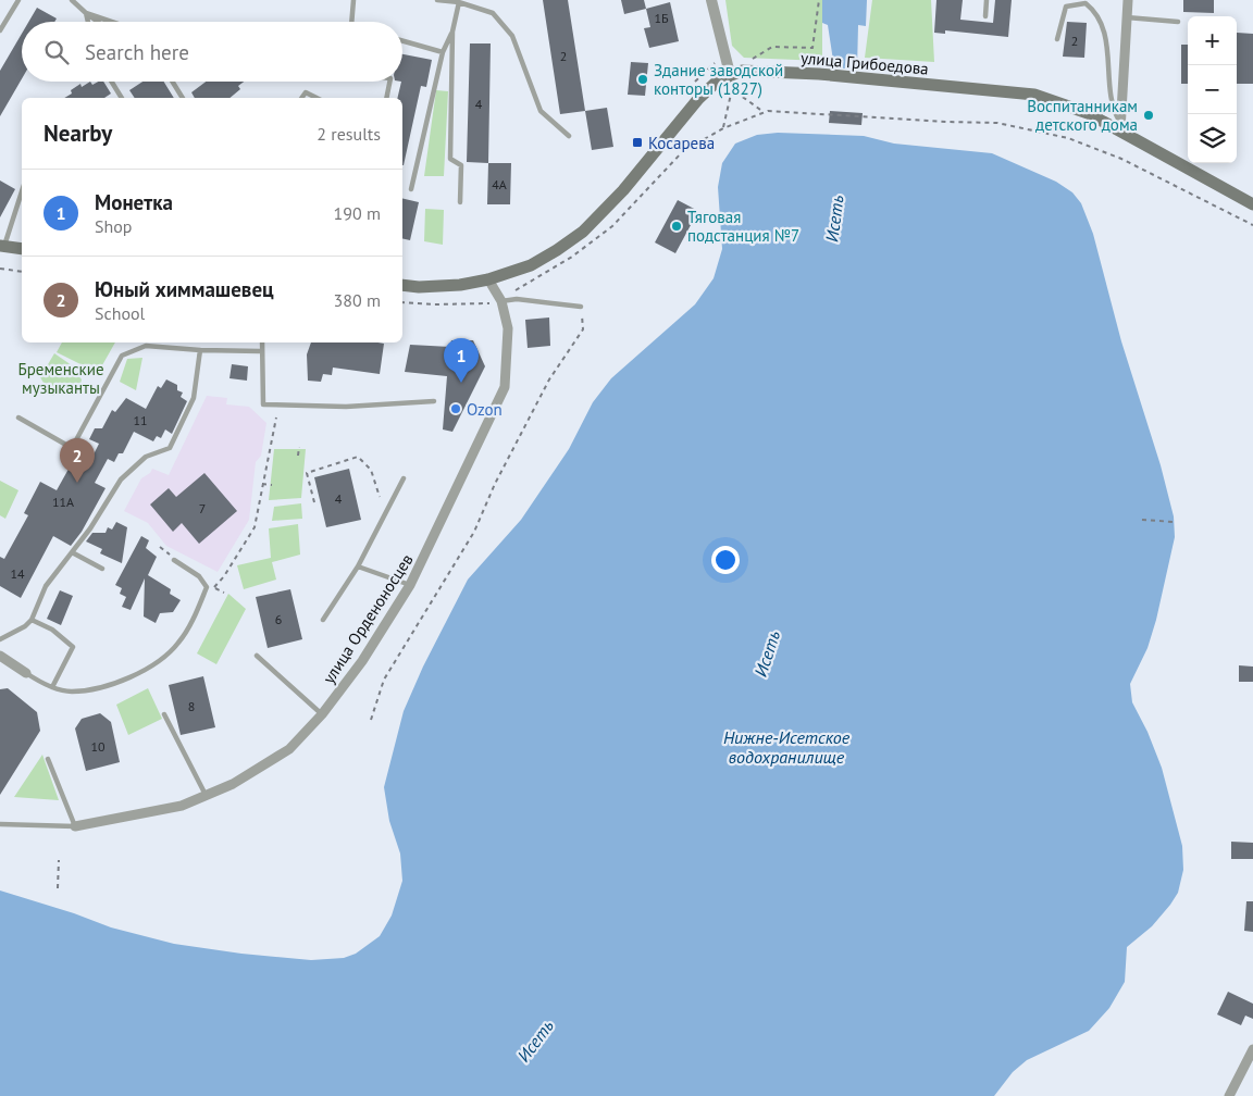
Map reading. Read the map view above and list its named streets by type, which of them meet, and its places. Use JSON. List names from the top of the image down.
{
  "streets": {
    "main road": ["улица Грибоедова"],
    "street": ["улица Орденоносцев"]
  },
  "water": ["Исеть", "Нижне-Исетское водохранилище"],
  "parks": ["Бременские музыканты"],
  "places": {
    "other": [
      "Здание заводской конторы (1827)",
      "Воспитанникам детского дома",
      "Тяговая подстанция №7",
      "Ozon"
    ],
    "transit": ["Косарева"]
  },
  "house_numbers": [
    "1Б",
    "2",
    "2",
    "4",
    "4А",
    "11",
    "4",
    "11А",
    "7",
    "14",
    "6",
    "8",
    "10"
  ],
  "page": {
    "map_buttons": ["+", "−"],
    "search": "Search here",
    "heading": ["Nearby", "2 results"],
    "list": [
      {
        "mark": "1",
        "name": "Монетка",
        "note": "Shop",
        "value": "190 m"
      },
      {
        "mark": "2",
        "name": "Юный химмашевец",
        "note": "School",
        "value": "380 m"
      }
    ],
    "pins": ["1", "2"]
  }
}
